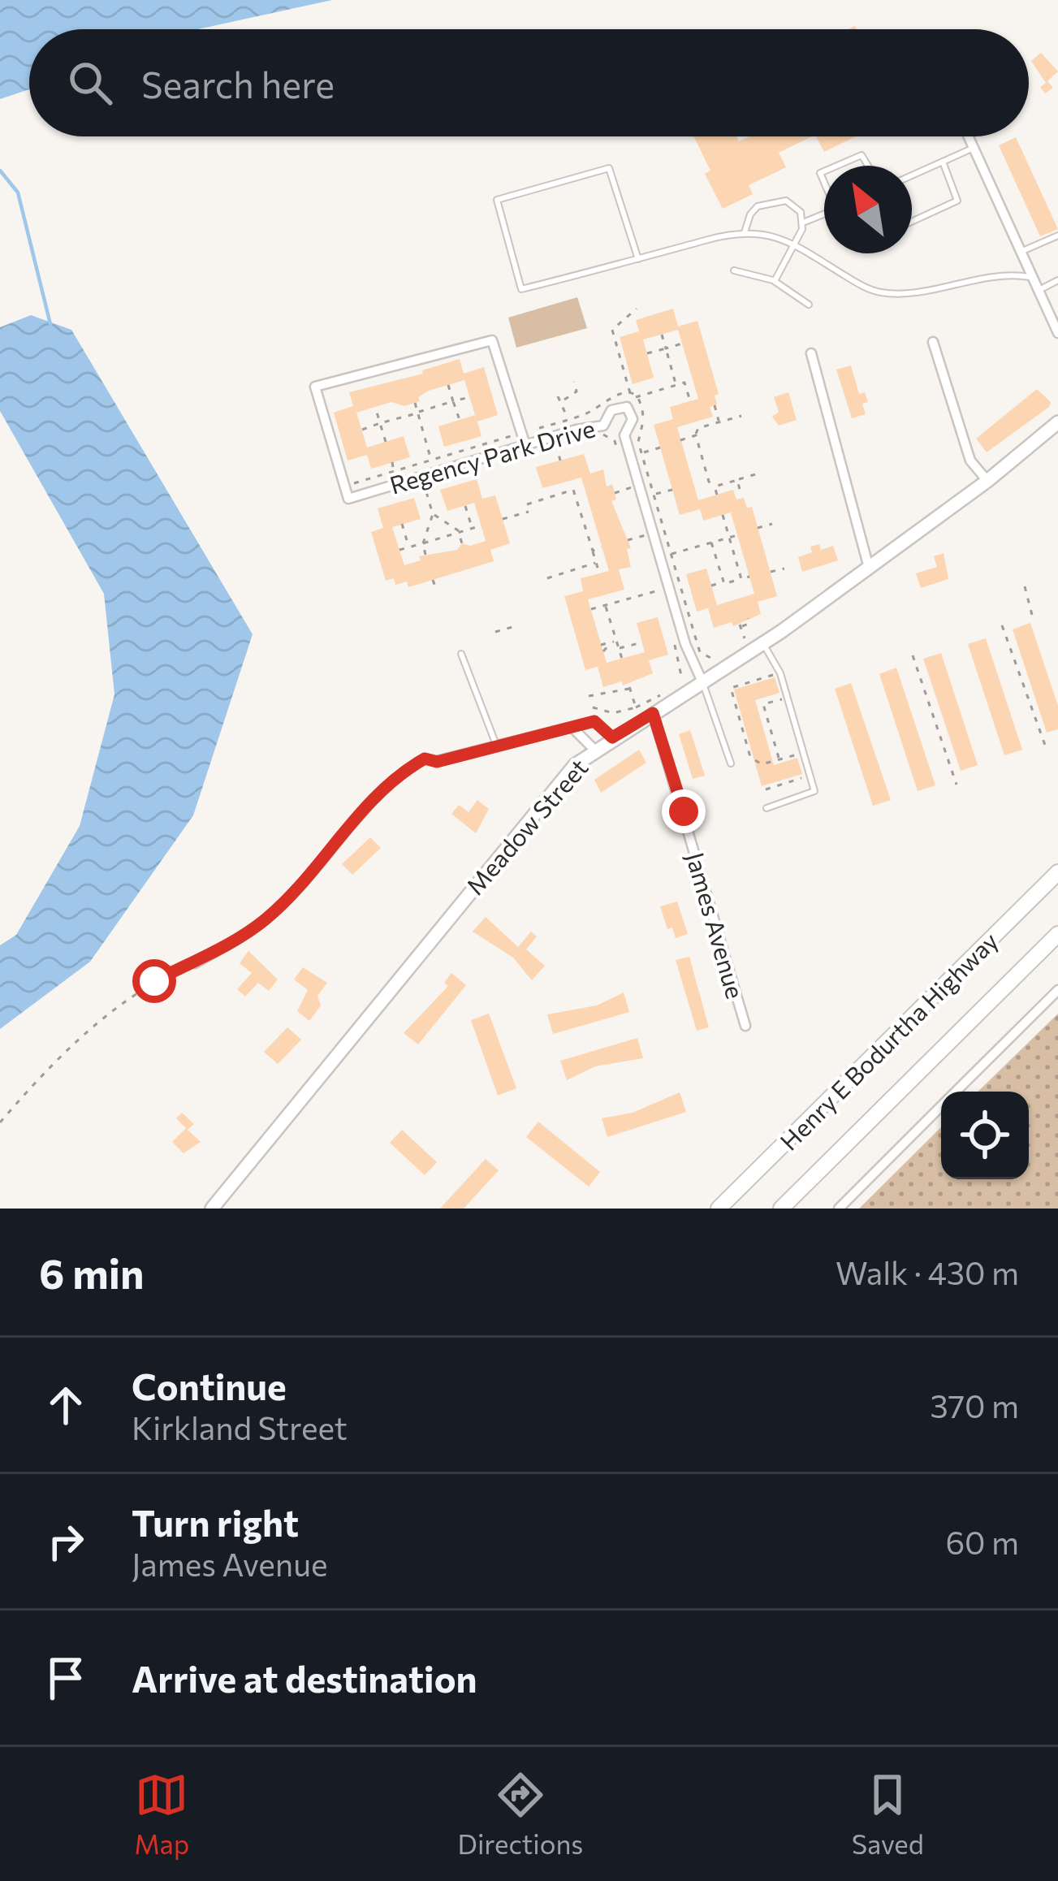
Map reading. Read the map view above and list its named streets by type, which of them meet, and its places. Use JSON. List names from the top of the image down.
{
  "streets": {
    "highway": ["Henry E Bodurtha Highway"],
    "street": ["Regency Park Drive", "Meadow Street", "James Avenue"]
  },
  "crossings": [
    ["Regency Park Drive", "Meadow Street"],
    ["Meadow Street", "James Avenue"]
  ],
  "north": "top left",
  "page": {
    "search": "Search here",
    "heading": ["6 min", "Walk · 430 m"],
    "list": [
      ["Continue", "Kirkland Street", "370 m"],
      ["Turn right", "James Avenue", "60 m"],
      "Arrive at destination"
    ],
    "nav": ["Map", "Directions", "Saved"]
  }
}
